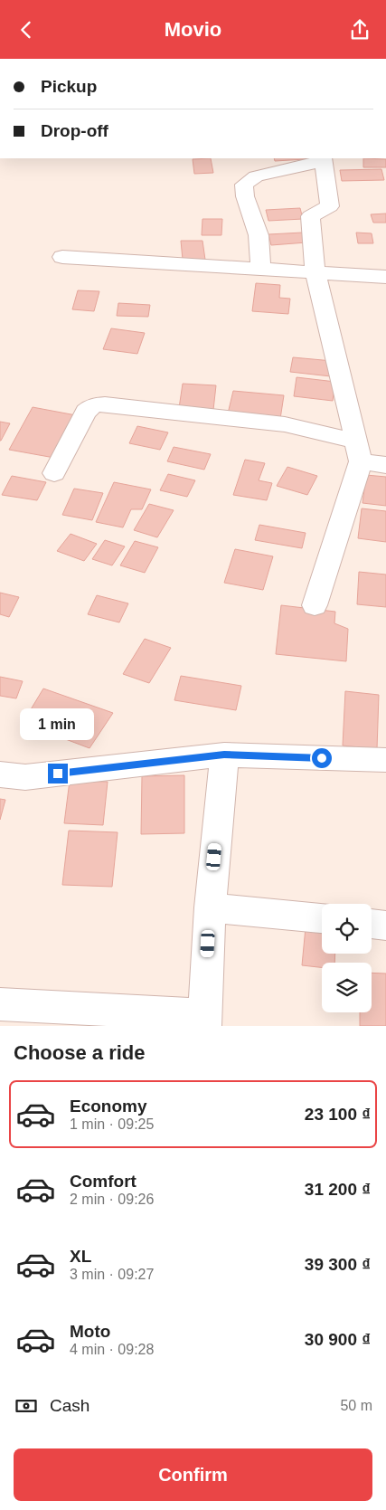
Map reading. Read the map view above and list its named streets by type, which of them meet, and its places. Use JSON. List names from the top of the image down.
{
  "page": {
    "header": "Movio",
    "banner": ["Pickup", "Drop-off"],
    "bubble": "1 min",
    "heading": "Choose a ride",
    "list": [
      {
        "name": "Economy",
        "note": "1 min · 09:25",
        "value": "23 100 ₫"
      },
      {
        "name": "Comfort",
        "note": "2 min · 09:26",
        "value": "31 200 ₫"
      },
      {
        "name": "XL",
        "note": "3 min · 09:27",
        "value": "39 300 ₫"
      },
      {
        "name": "Moto",
        "note": "4 min · 09:28",
        "value": "30 900 ₫"
      }
    ],
    "pay": ["Cash", "50 m"],
    "buttons": "Confirm"
  }
}
